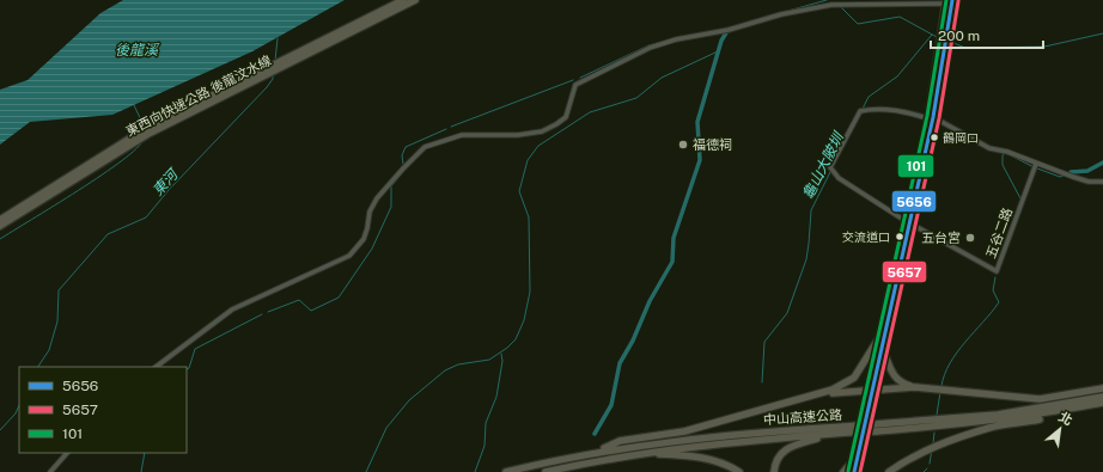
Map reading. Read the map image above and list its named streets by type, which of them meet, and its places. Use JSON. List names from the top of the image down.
{
  "streets": {
    "highway": ["東西向快速公路 後龍汶水線", "中山高速公路"],
    "street": ["五谷二路"]
  },
  "water": ["後龍溪", "龜山大陂圳", "東河"],
  "places": [
    "鶴岡口",
    "福德祠",
    "交流道口",
    "五台宮"
  ],
  "lines": ["transit line 5656", "transit line 101", "transit line 5657"],
  "legend": ["5656", "5657", "101"],
  "scale_bar": "200 m",
  "north": "top right"
}
